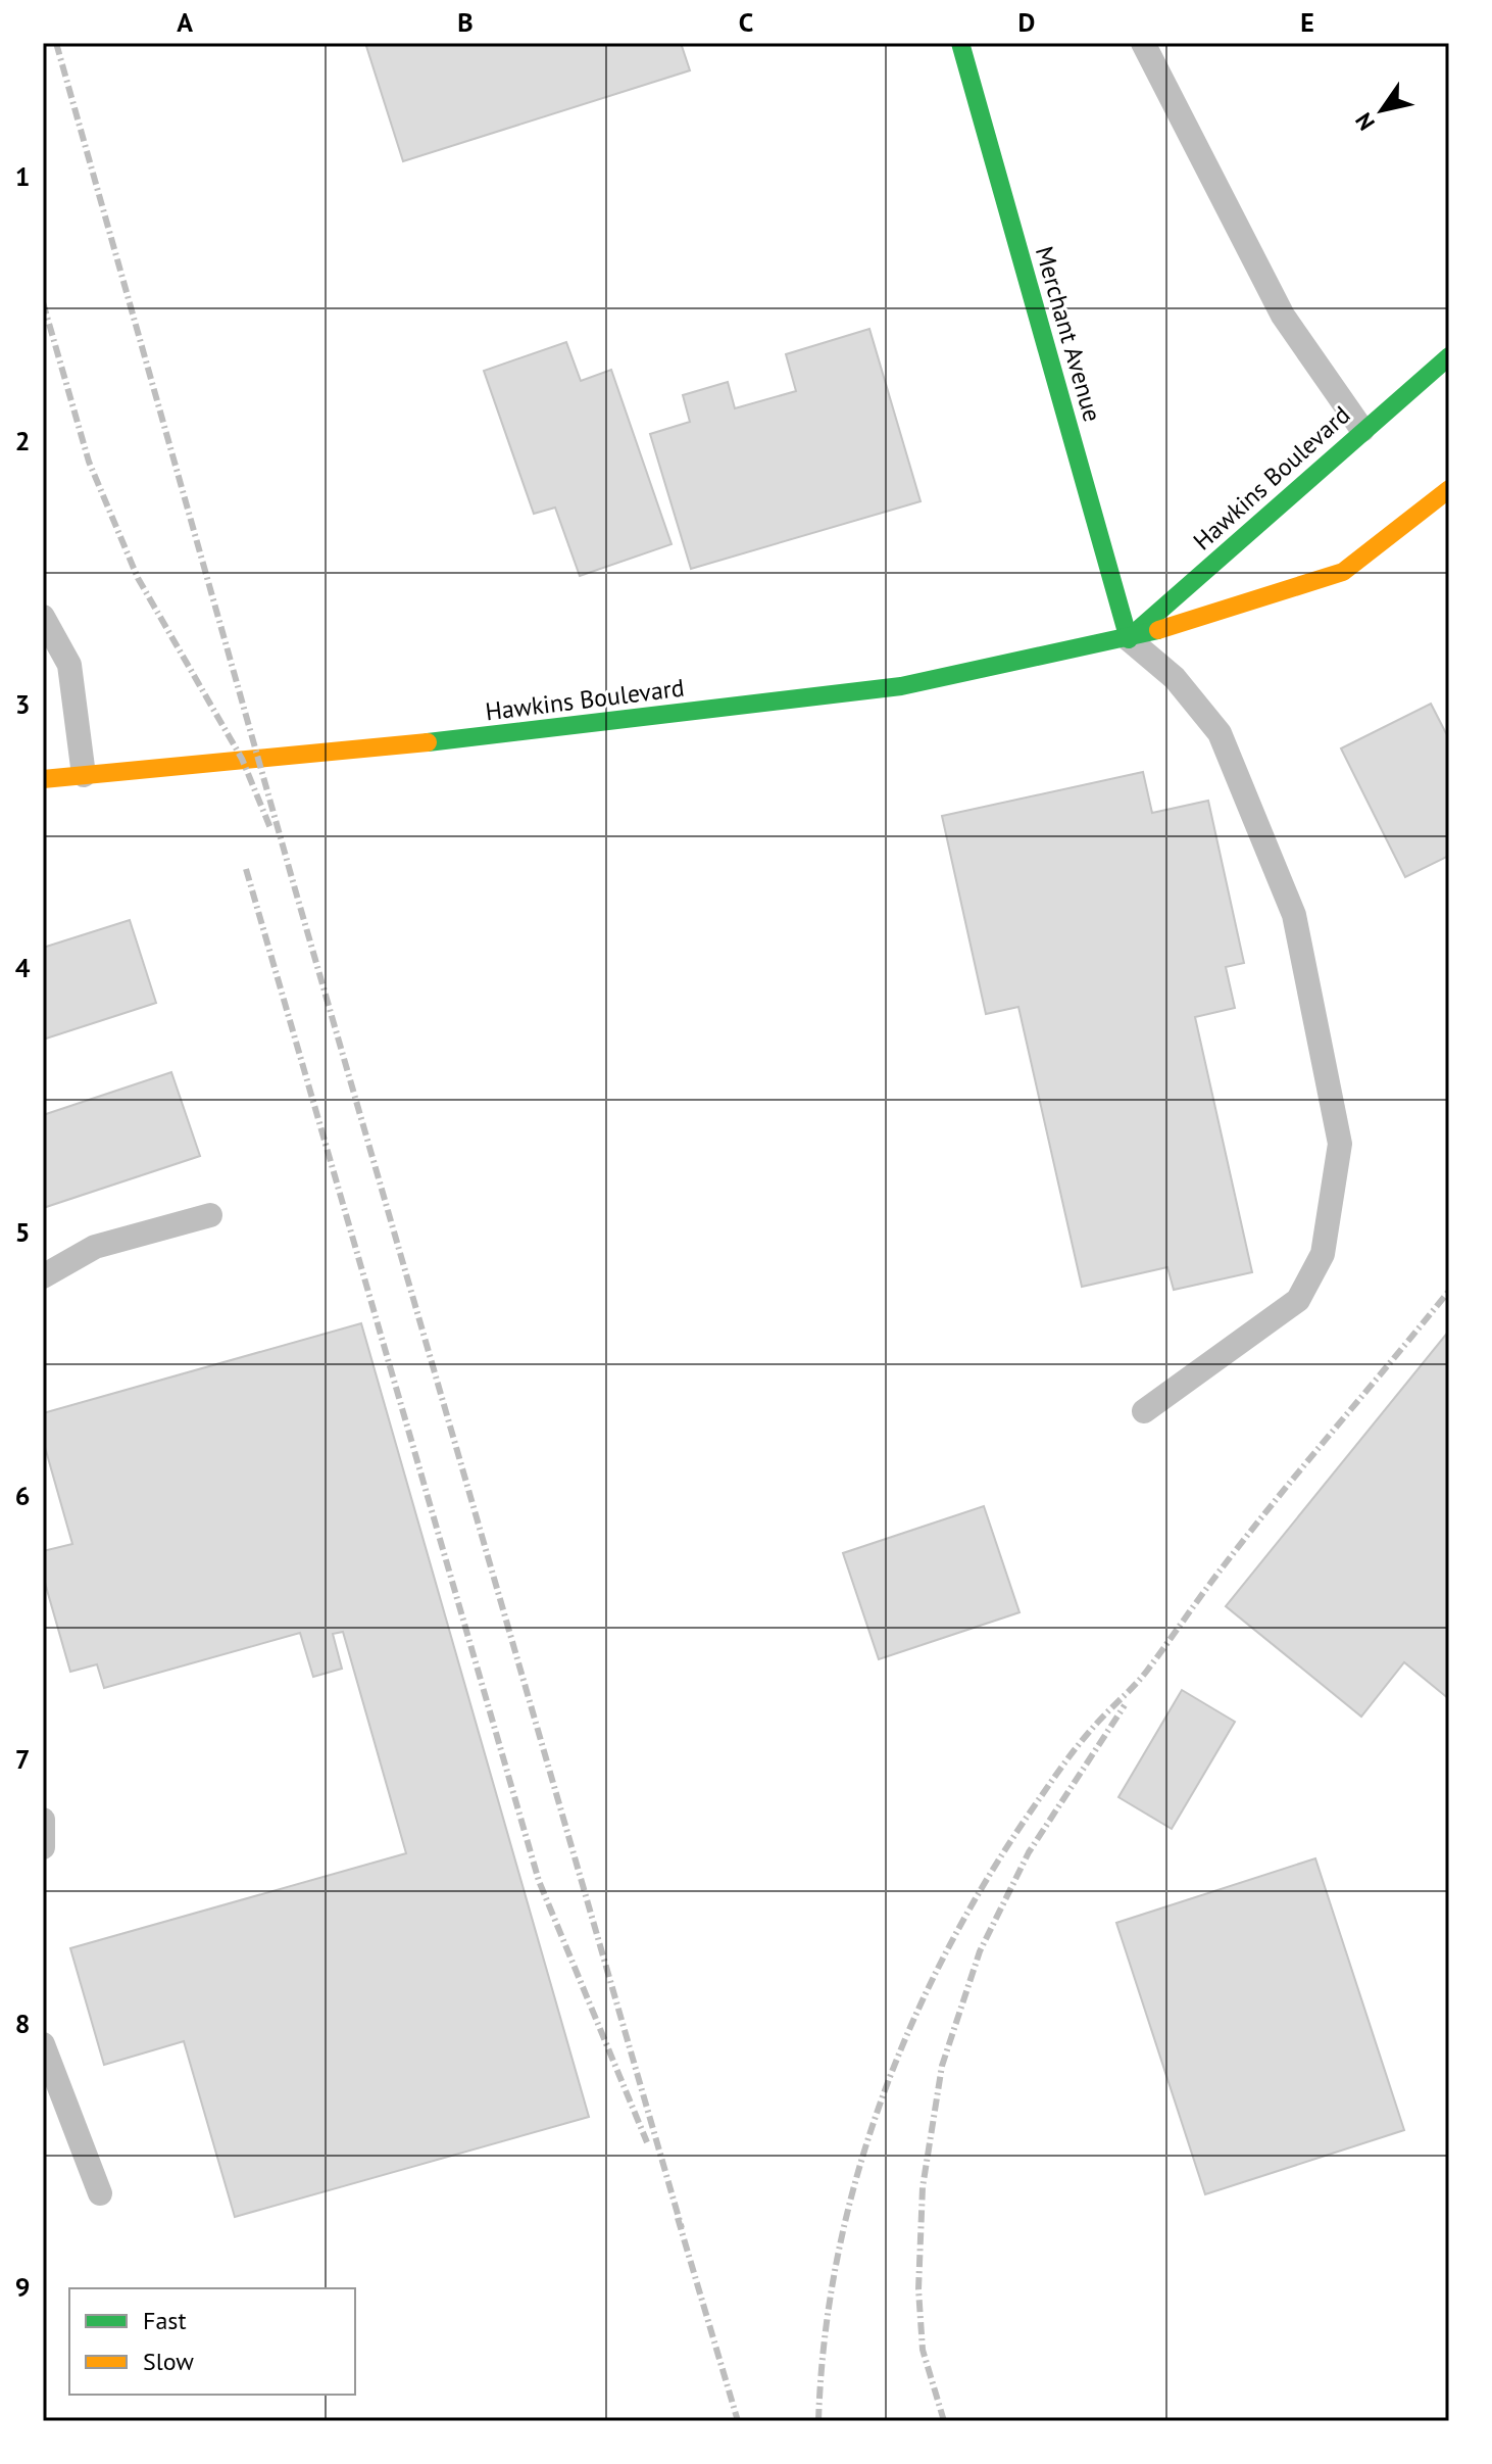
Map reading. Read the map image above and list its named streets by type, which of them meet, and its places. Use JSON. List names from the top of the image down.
{
  "streets": {
    "main road": ["Merchant Avenue", "Hawkins Boulevard"]
  },
  "crossings": [
    ["Merchant Avenue", "Hawkins Boulevard"]
  ],
  "legend": ["Fast", "Slow"],
  "north": "bottom left",
  "grid": {
    "columns": [
      "A",
      "B",
      "C",
      "D",
      "E"
    ],
    "rows": [
      "1",
      "2",
      "3",
      "4",
      "5",
      "6",
      "7",
      "8",
      "9"
    ]
  }
}
